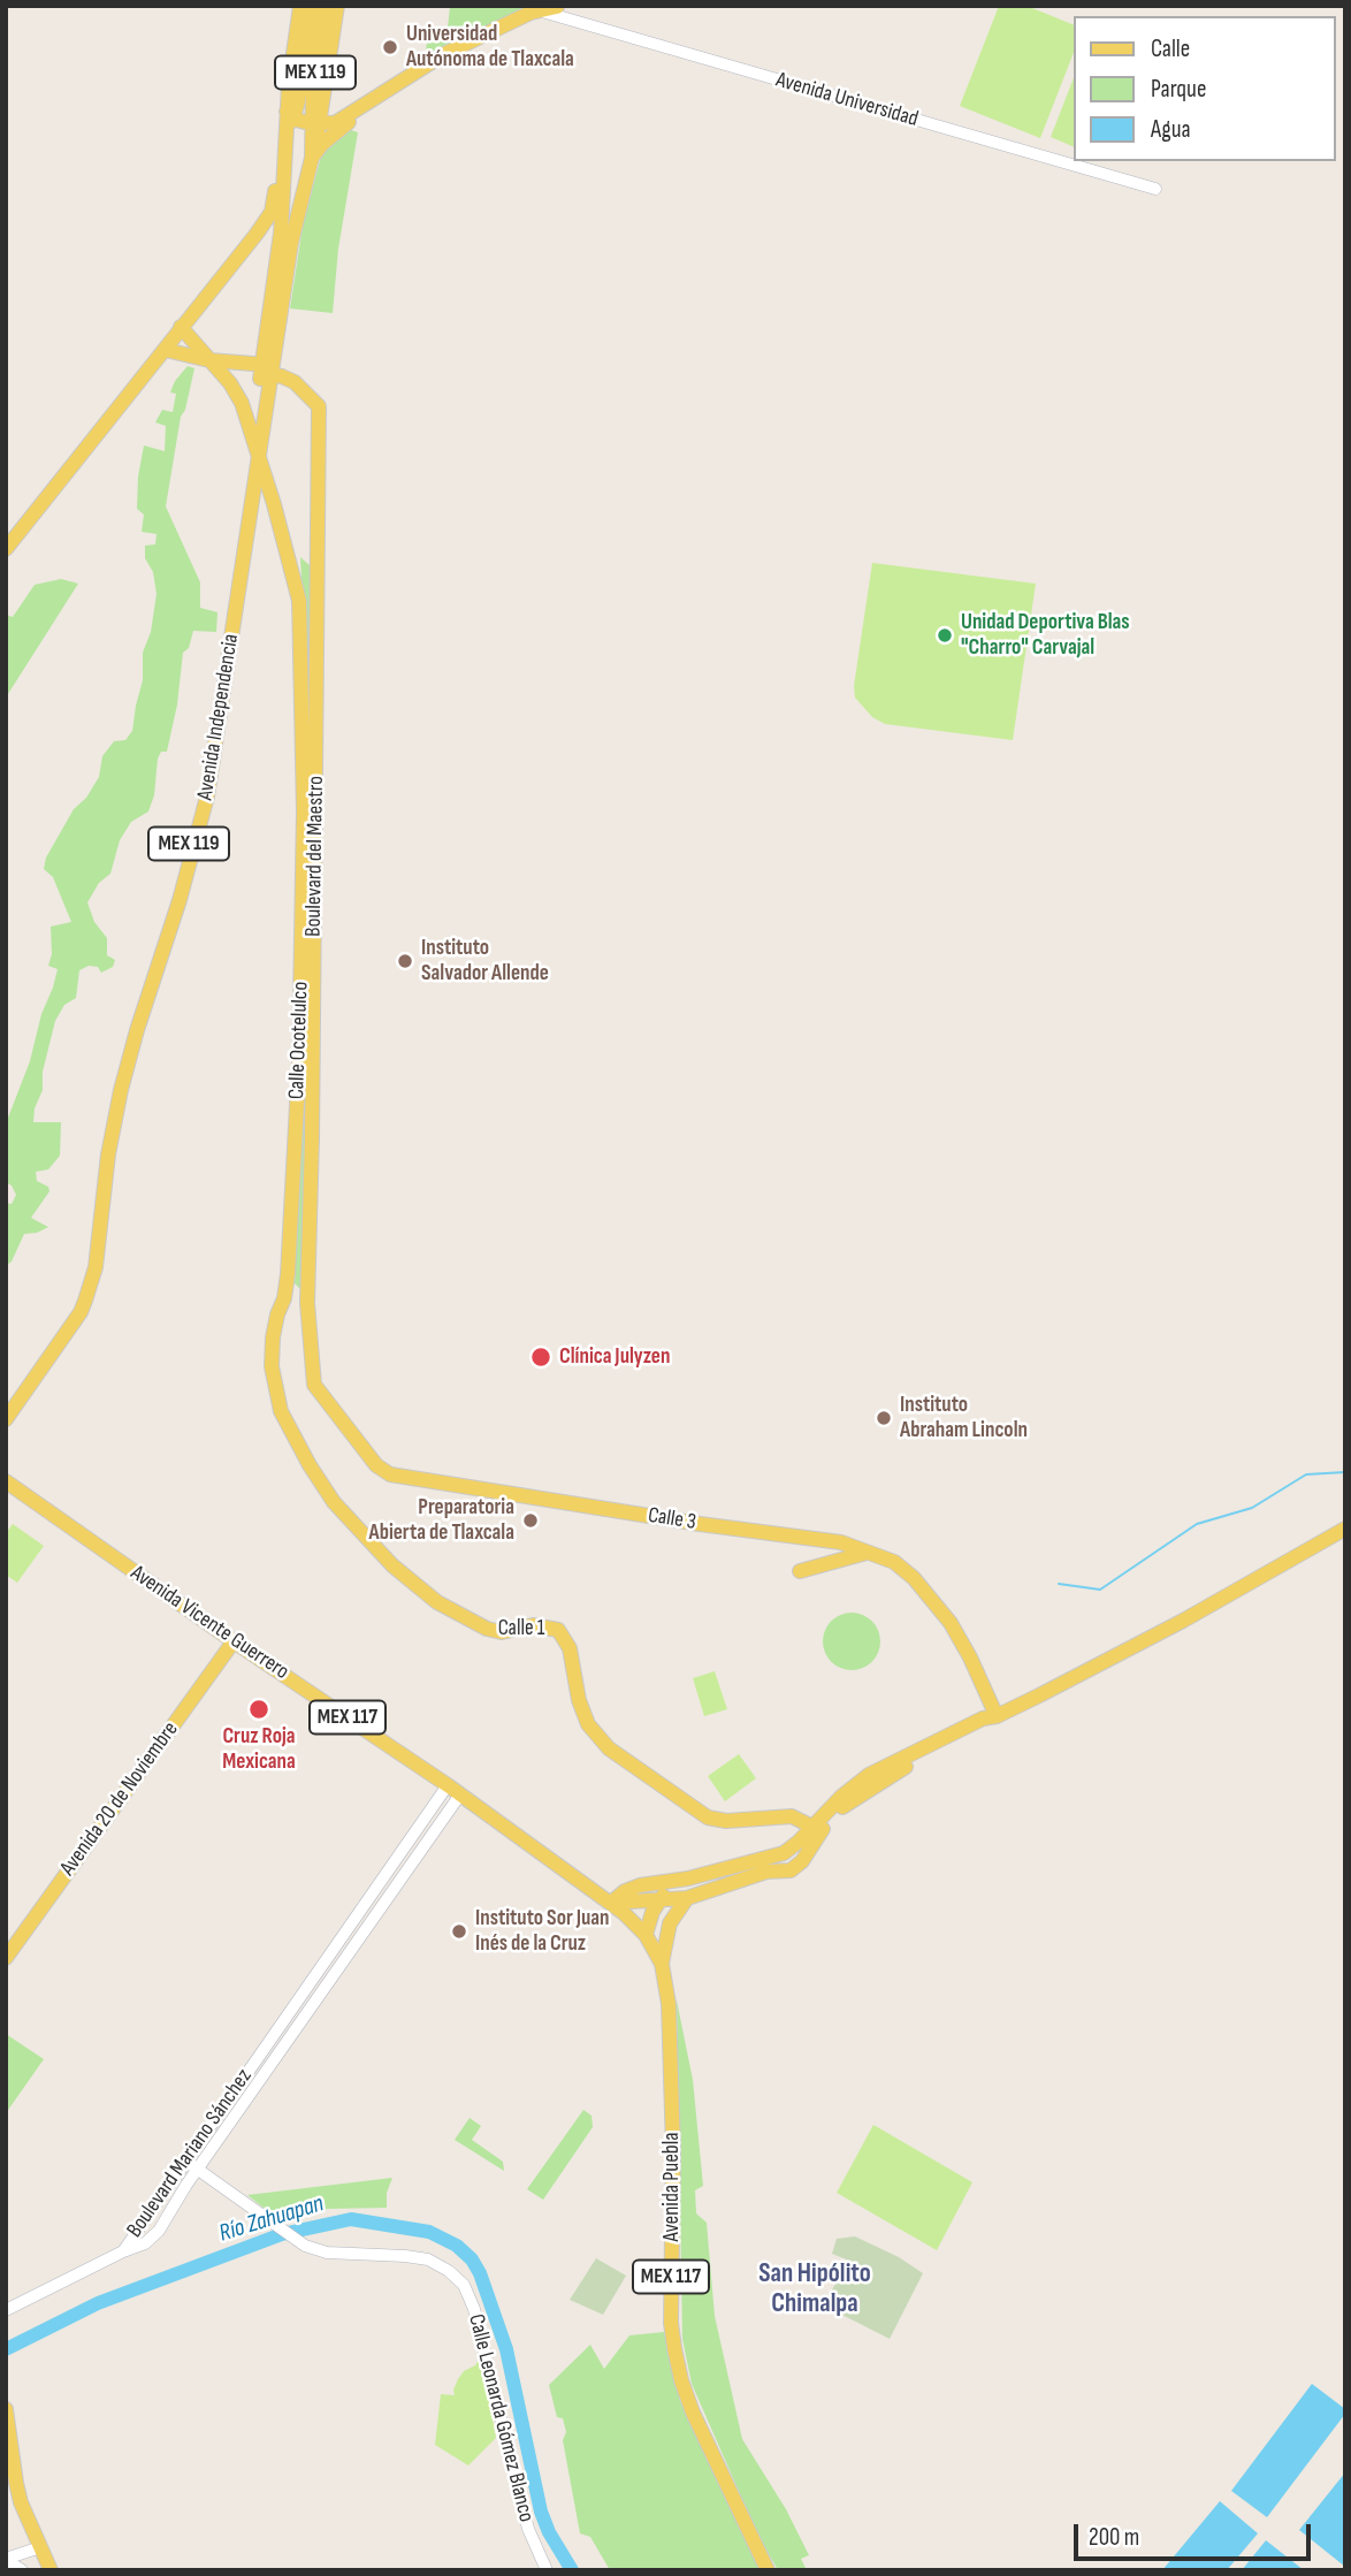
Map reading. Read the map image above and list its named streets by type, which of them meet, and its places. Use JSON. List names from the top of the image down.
{
  "streets": {
    "main road": [
      "MEX 119",
      "Avenida Independencia",
      "Boulevard del Maestro",
      "Calle Ocotelulco",
      "Calle 3",
      "Avenida Vicente Guerrero",
      "Calle 1",
      "MEX 117",
      "Avenida 20 de Noviembre",
      "Avenida Puebla"
    ],
    "street": ["Avenida Universidad", "Boulevard Mariano Sánchez", "Calle Leonarda Gómez Blanco"]
  },
  "crossings": [
    ["MEX 119", "Avenida Universidad"],
    ["MEX 119", "Avenida Independencia"],
    ["MEX 119", "Calle Ocotelulco"],
    ["Avenida Independencia", "Boulevard del Maestro"],
    ["Avenida Independencia", "Calle Ocotelulco"],
    ["Boulevard del Maestro", "Calle 3"],
    ["Calle Ocotelulco", "Calle 1"],
    ["Avenida Vicente Guerrero", "Avenida 20 de Noviembre"],
    ["Avenida Vicente Guerrero", "Boulevard Mariano Sánchez"],
    ["Avenida Vicente Guerrero", "Avenida Puebla"],
    ["Boulevard Mariano Sánchez", "Calle Leonarda Gómez Blanco"]
  ],
  "districts": ["San Hipólito Chimalpa"],
  "water": ["Río Zahuapan"],
  "places": [
    "Universidad Autónoma de Tlaxcala",
    "Unidad Deportiva Blas \"Charro\" Carvajal",
    "Instituto Salvador Allende",
    "Clínica Julyzen",
    "Instituto Abraham Lincoln",
    "Preparatoria Abierta de Tlaxcala",
    "Cruz Roja Mexicana",
    "Instituto Sor Juan Inés de la Cruz"
  ],
  "legend": ["Calle", "Parque", "Agua"],
  "scale_bar": "200 m"
}
